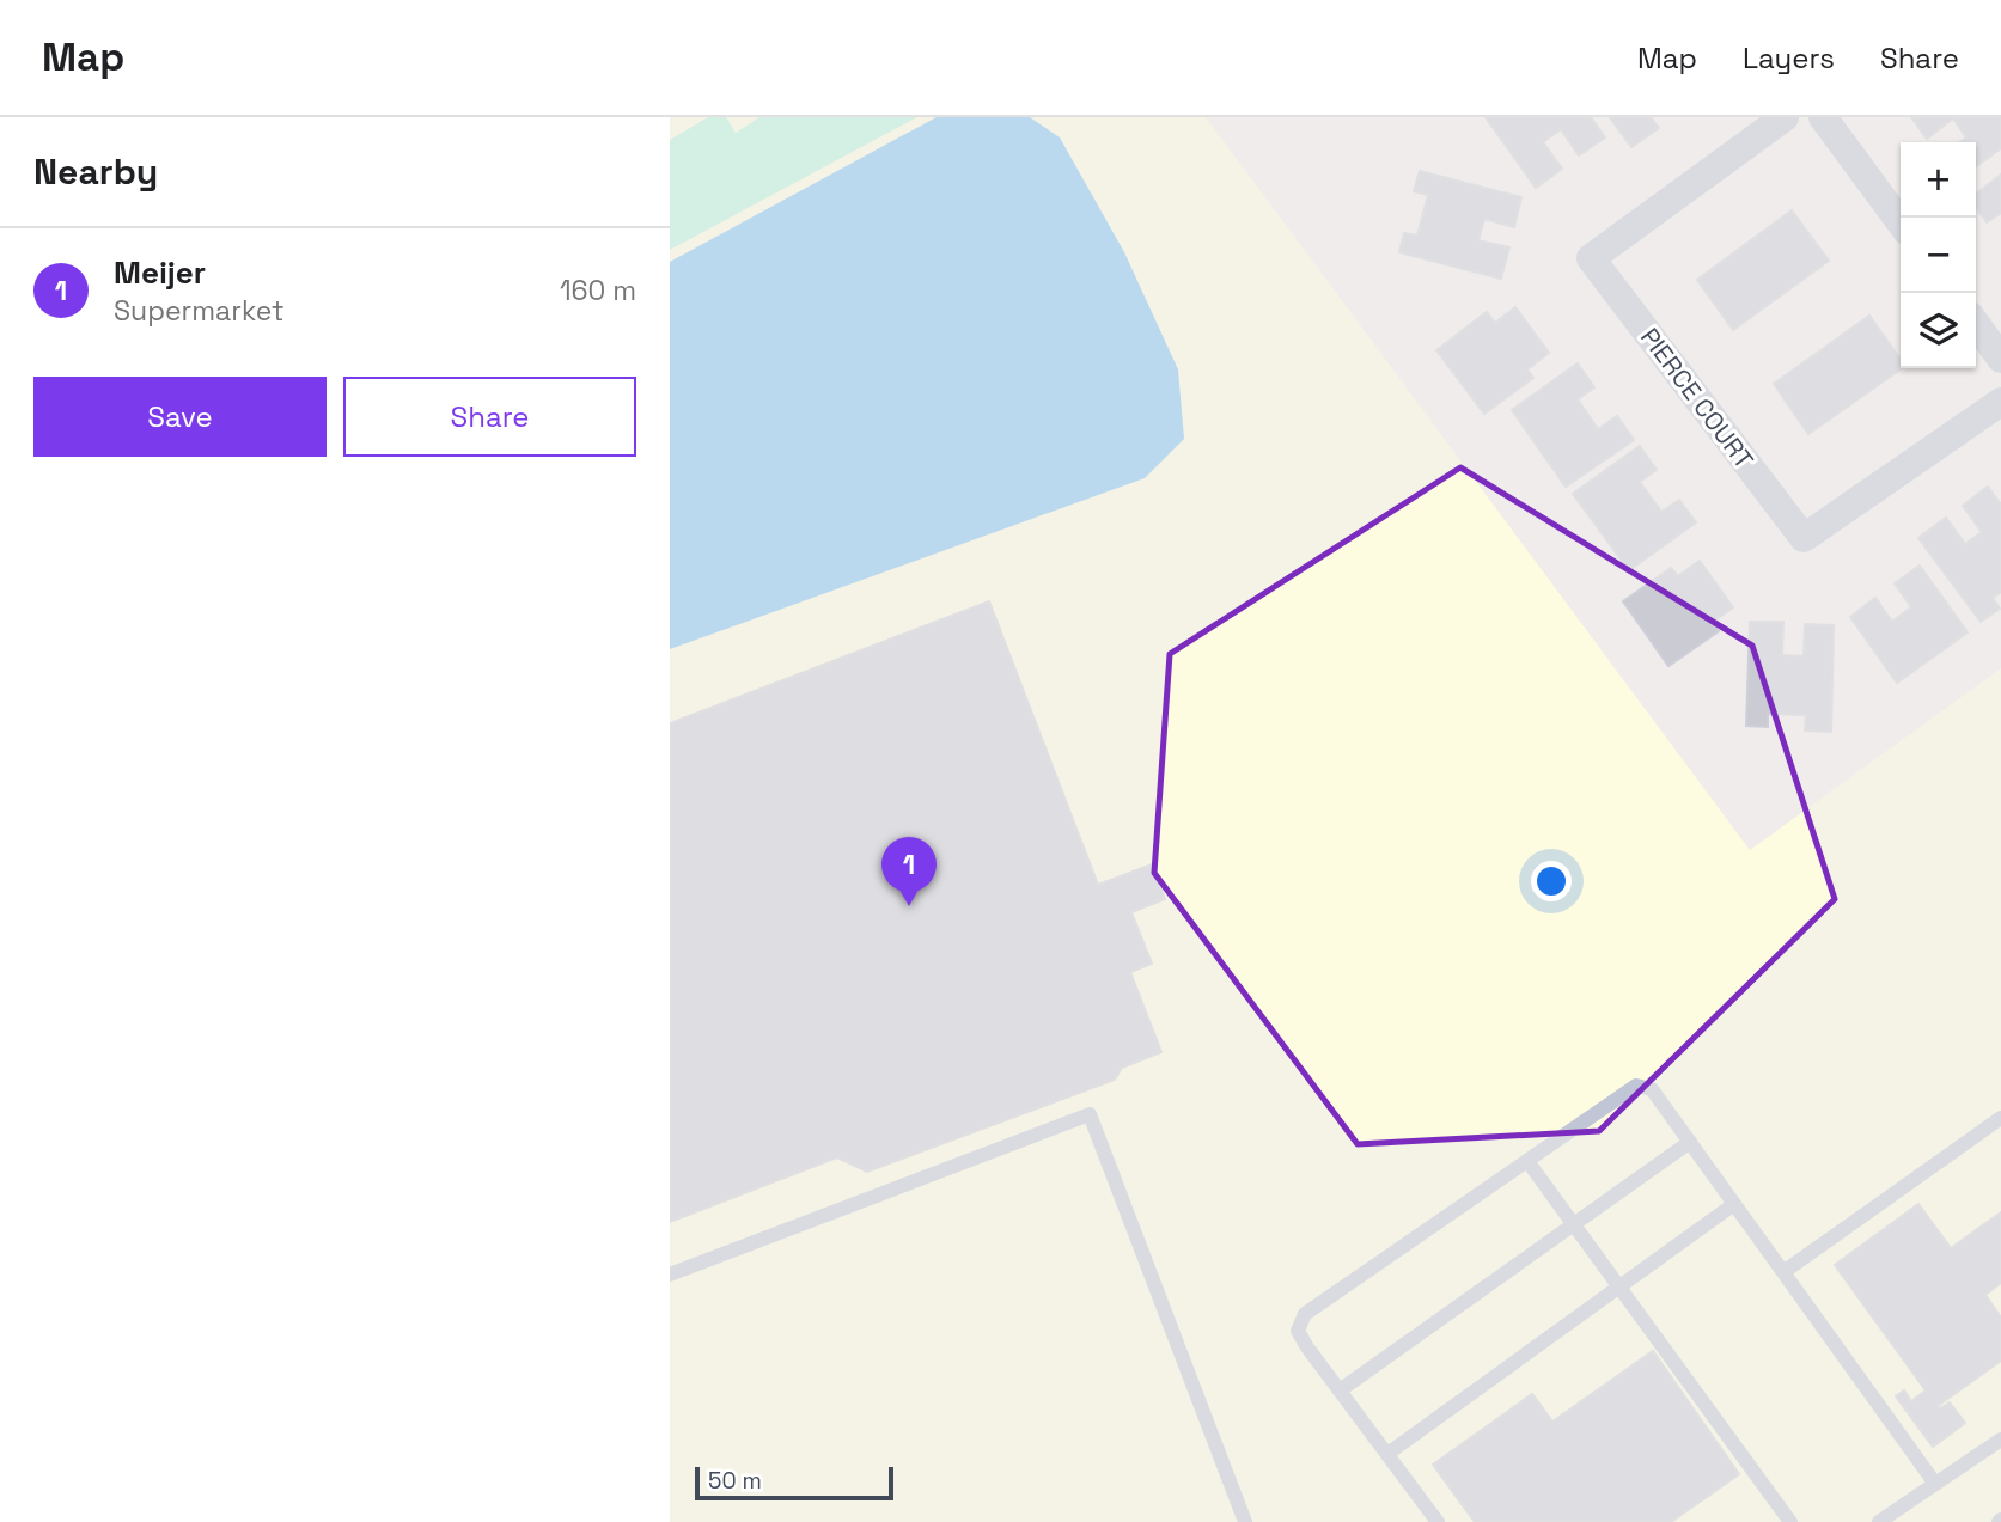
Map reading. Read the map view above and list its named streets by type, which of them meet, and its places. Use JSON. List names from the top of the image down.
{
  "streets": {
    "street": ["PIERCE COURT"]
  },
  "scale_bar": "50 m",
  "page": {
    "header": "Map",
    "nav": ["Map", "Layers", "Share"],
    "heading": "Nearby",
    "map_buttons": ["+", "−"],
    "list": [
      {
        "mark": "1",
        "name": "Meijer",
        "note": "Supermarket",
        "value": "160 m"
      }
    ],
    "buttons": ["Save", "Share"],
    "pins": "1",
    "scale": "50 m"
  }
}
